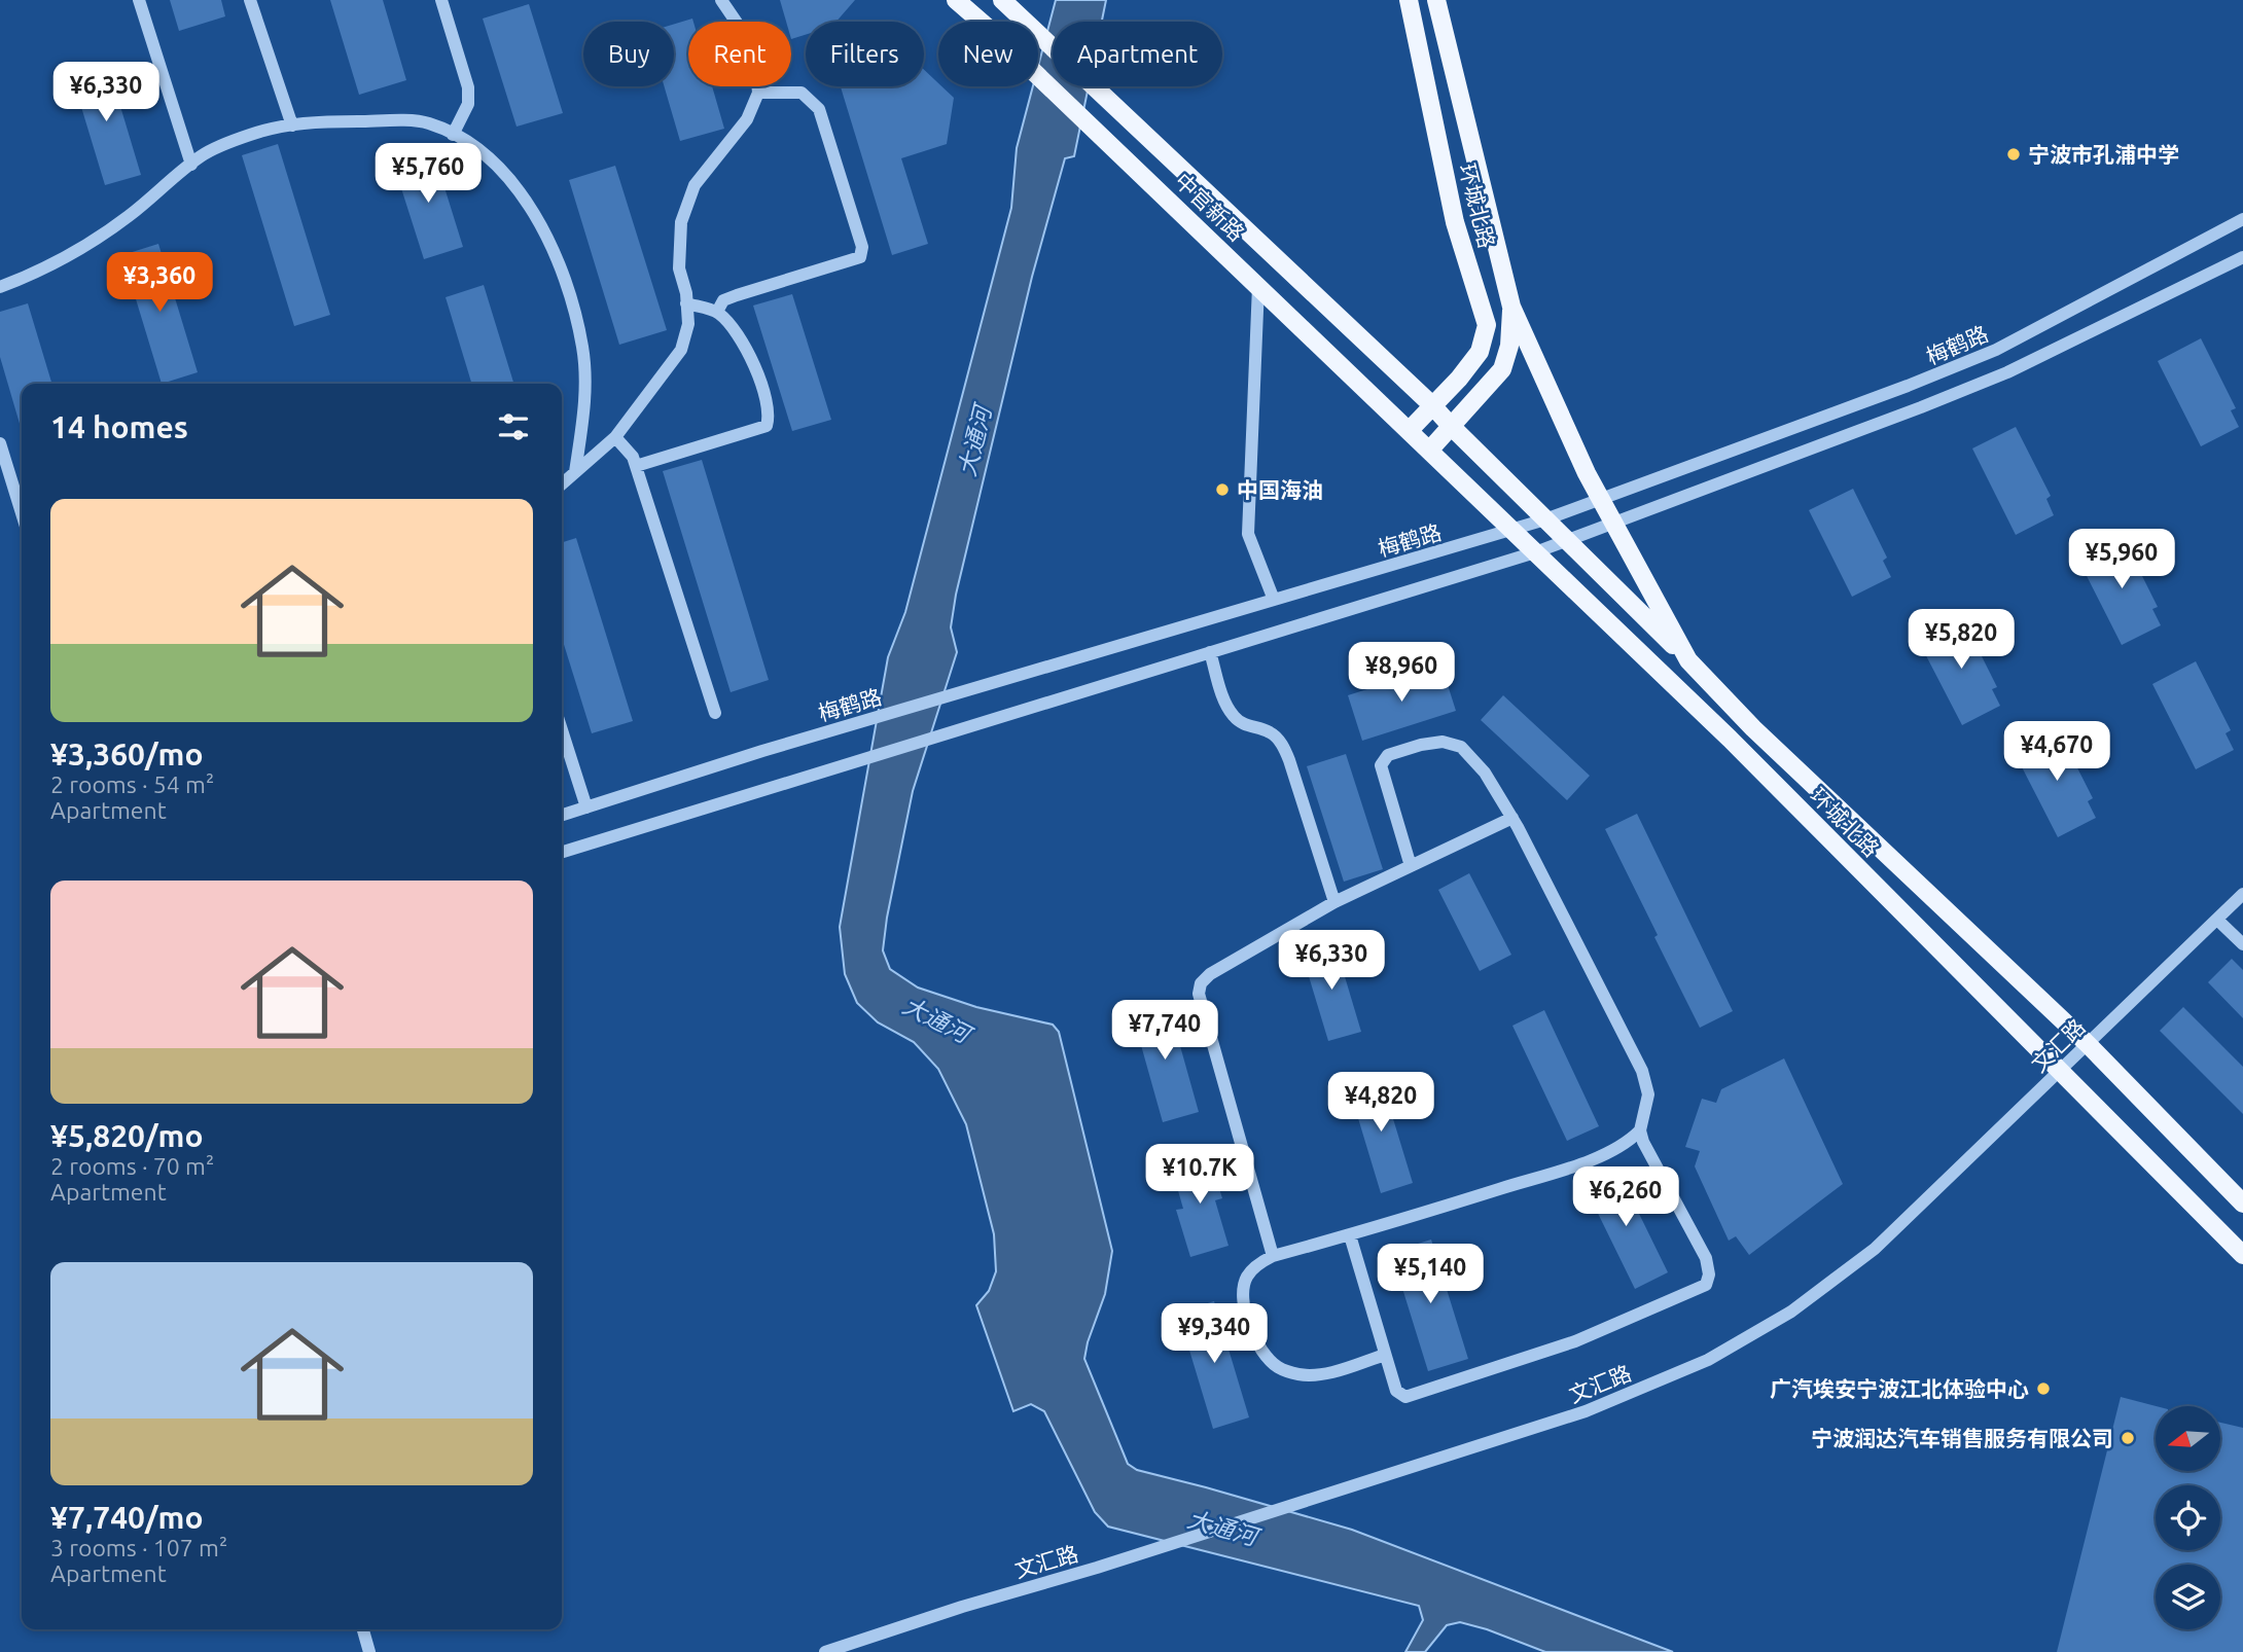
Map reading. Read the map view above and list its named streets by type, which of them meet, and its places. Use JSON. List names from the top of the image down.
{
  "streets": {
    "main road": ["环城北路", "中官新路"],
    "street": ["梅鹤路", "文汇路"]
  },
  "crossings": [
    ["环城北路", "中官新路"],
    ["环城北路", "梅鹤路"],
    ["环城北路", "文汇路"]
  ],
  "water": ["大通河"],
  "places": [
    "宁波市孔浦中学",
    "中国海油",
    "广汽埃安宁波江北体验中心",
    "宁波润达汽车销售服务有限公司"
  ],
  "north": "left",
  "page": {
    "chip": [
      "Buy",
      "Rent",
      "Filters",
      "New",
      "Apartment"
    ],
    "price": [
      "¥6,330",
      "¥5,760",
      "¥3,360",
      "¥5,960",
      "¥5,820",
      "¥8,960",
      "¥4,670",
      "¥6,330",
      "¥7,740",
      "¥4,820",
      "¥10.7K",
      "¥6,260",
      "¥5,140",
      "¥9,340"
    ],
    "heading": "14 homes",
    "list": [
      {
        "name": "¥3,360/mo",
        "note": "2 rooms · 54 m² · Apartment"
      },
      {
        "name": "¥5,820/mo",
        "note": "2 rooms · 70 m² · Apartment"
      },
      {
        "name": "¥7,740/mo",
        "note": "3 rooms · 107 m² · Apartment"
      }
    ]
  }
}
